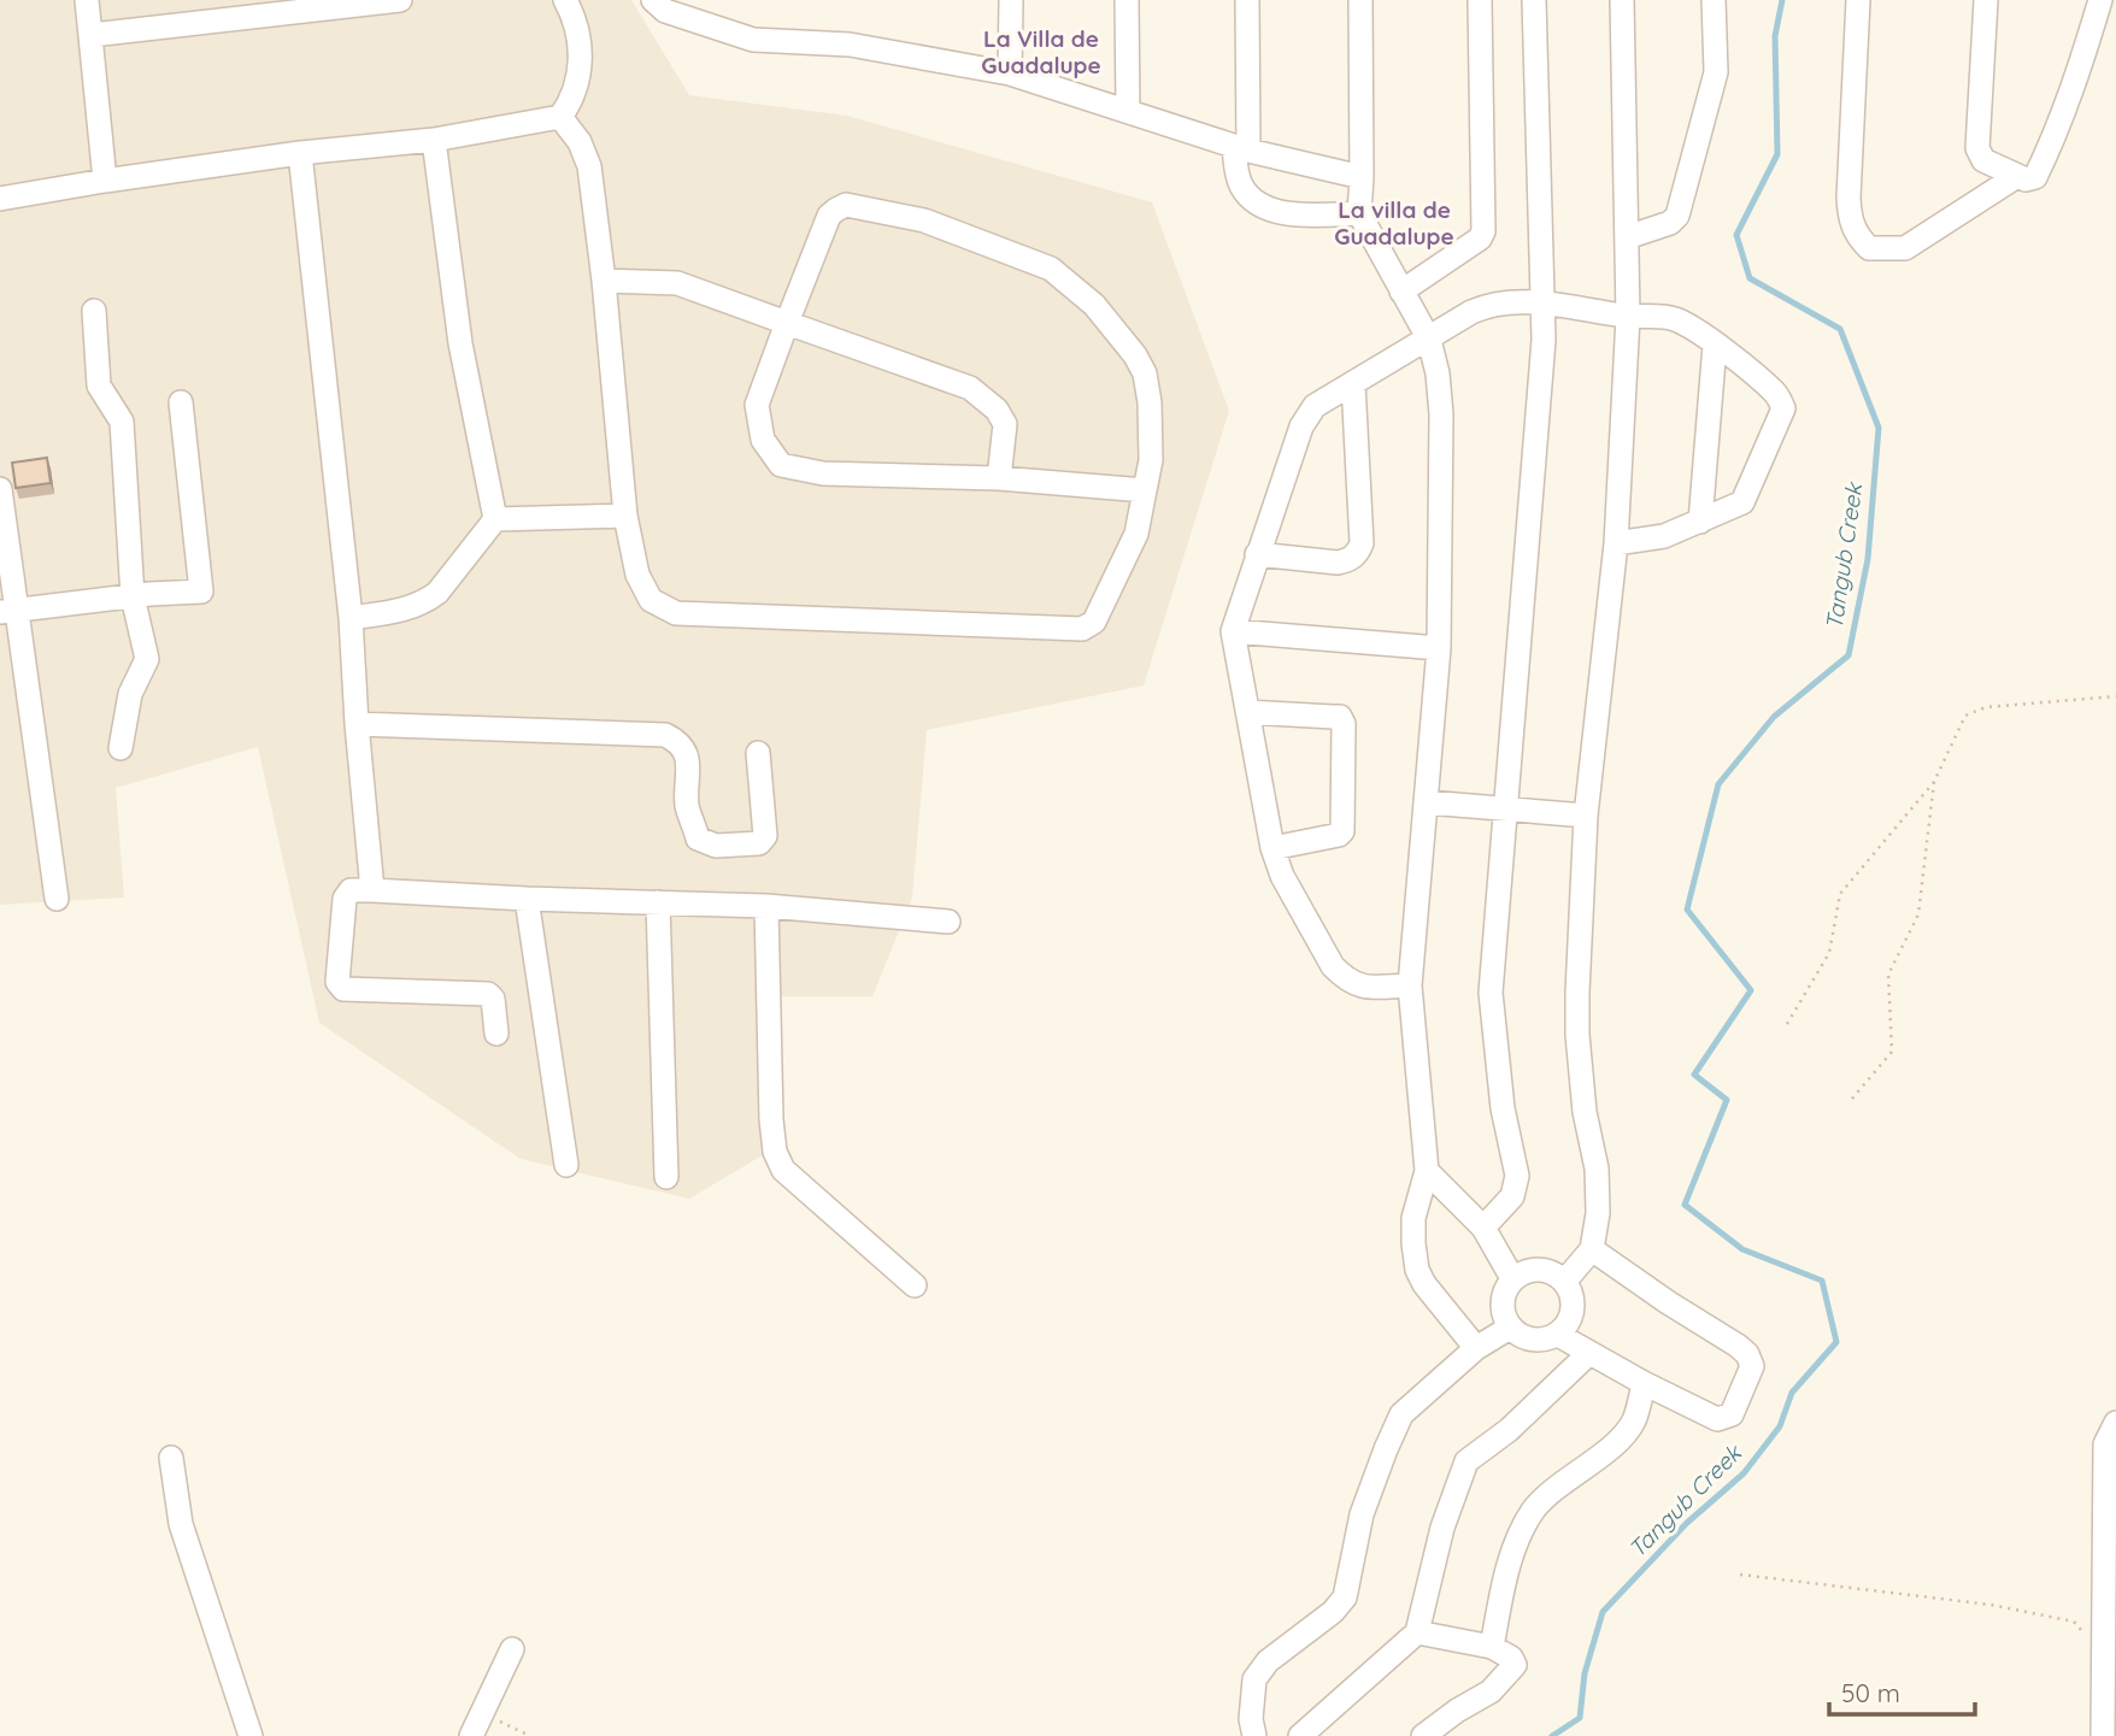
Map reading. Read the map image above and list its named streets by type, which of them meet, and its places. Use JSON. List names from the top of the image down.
{
  "districts": ["La Villa de Guadalupe", "La villa de Guadalupe"],
  "water": ["Tangub Creek"],
  "scale_bar": "50 m"
}
